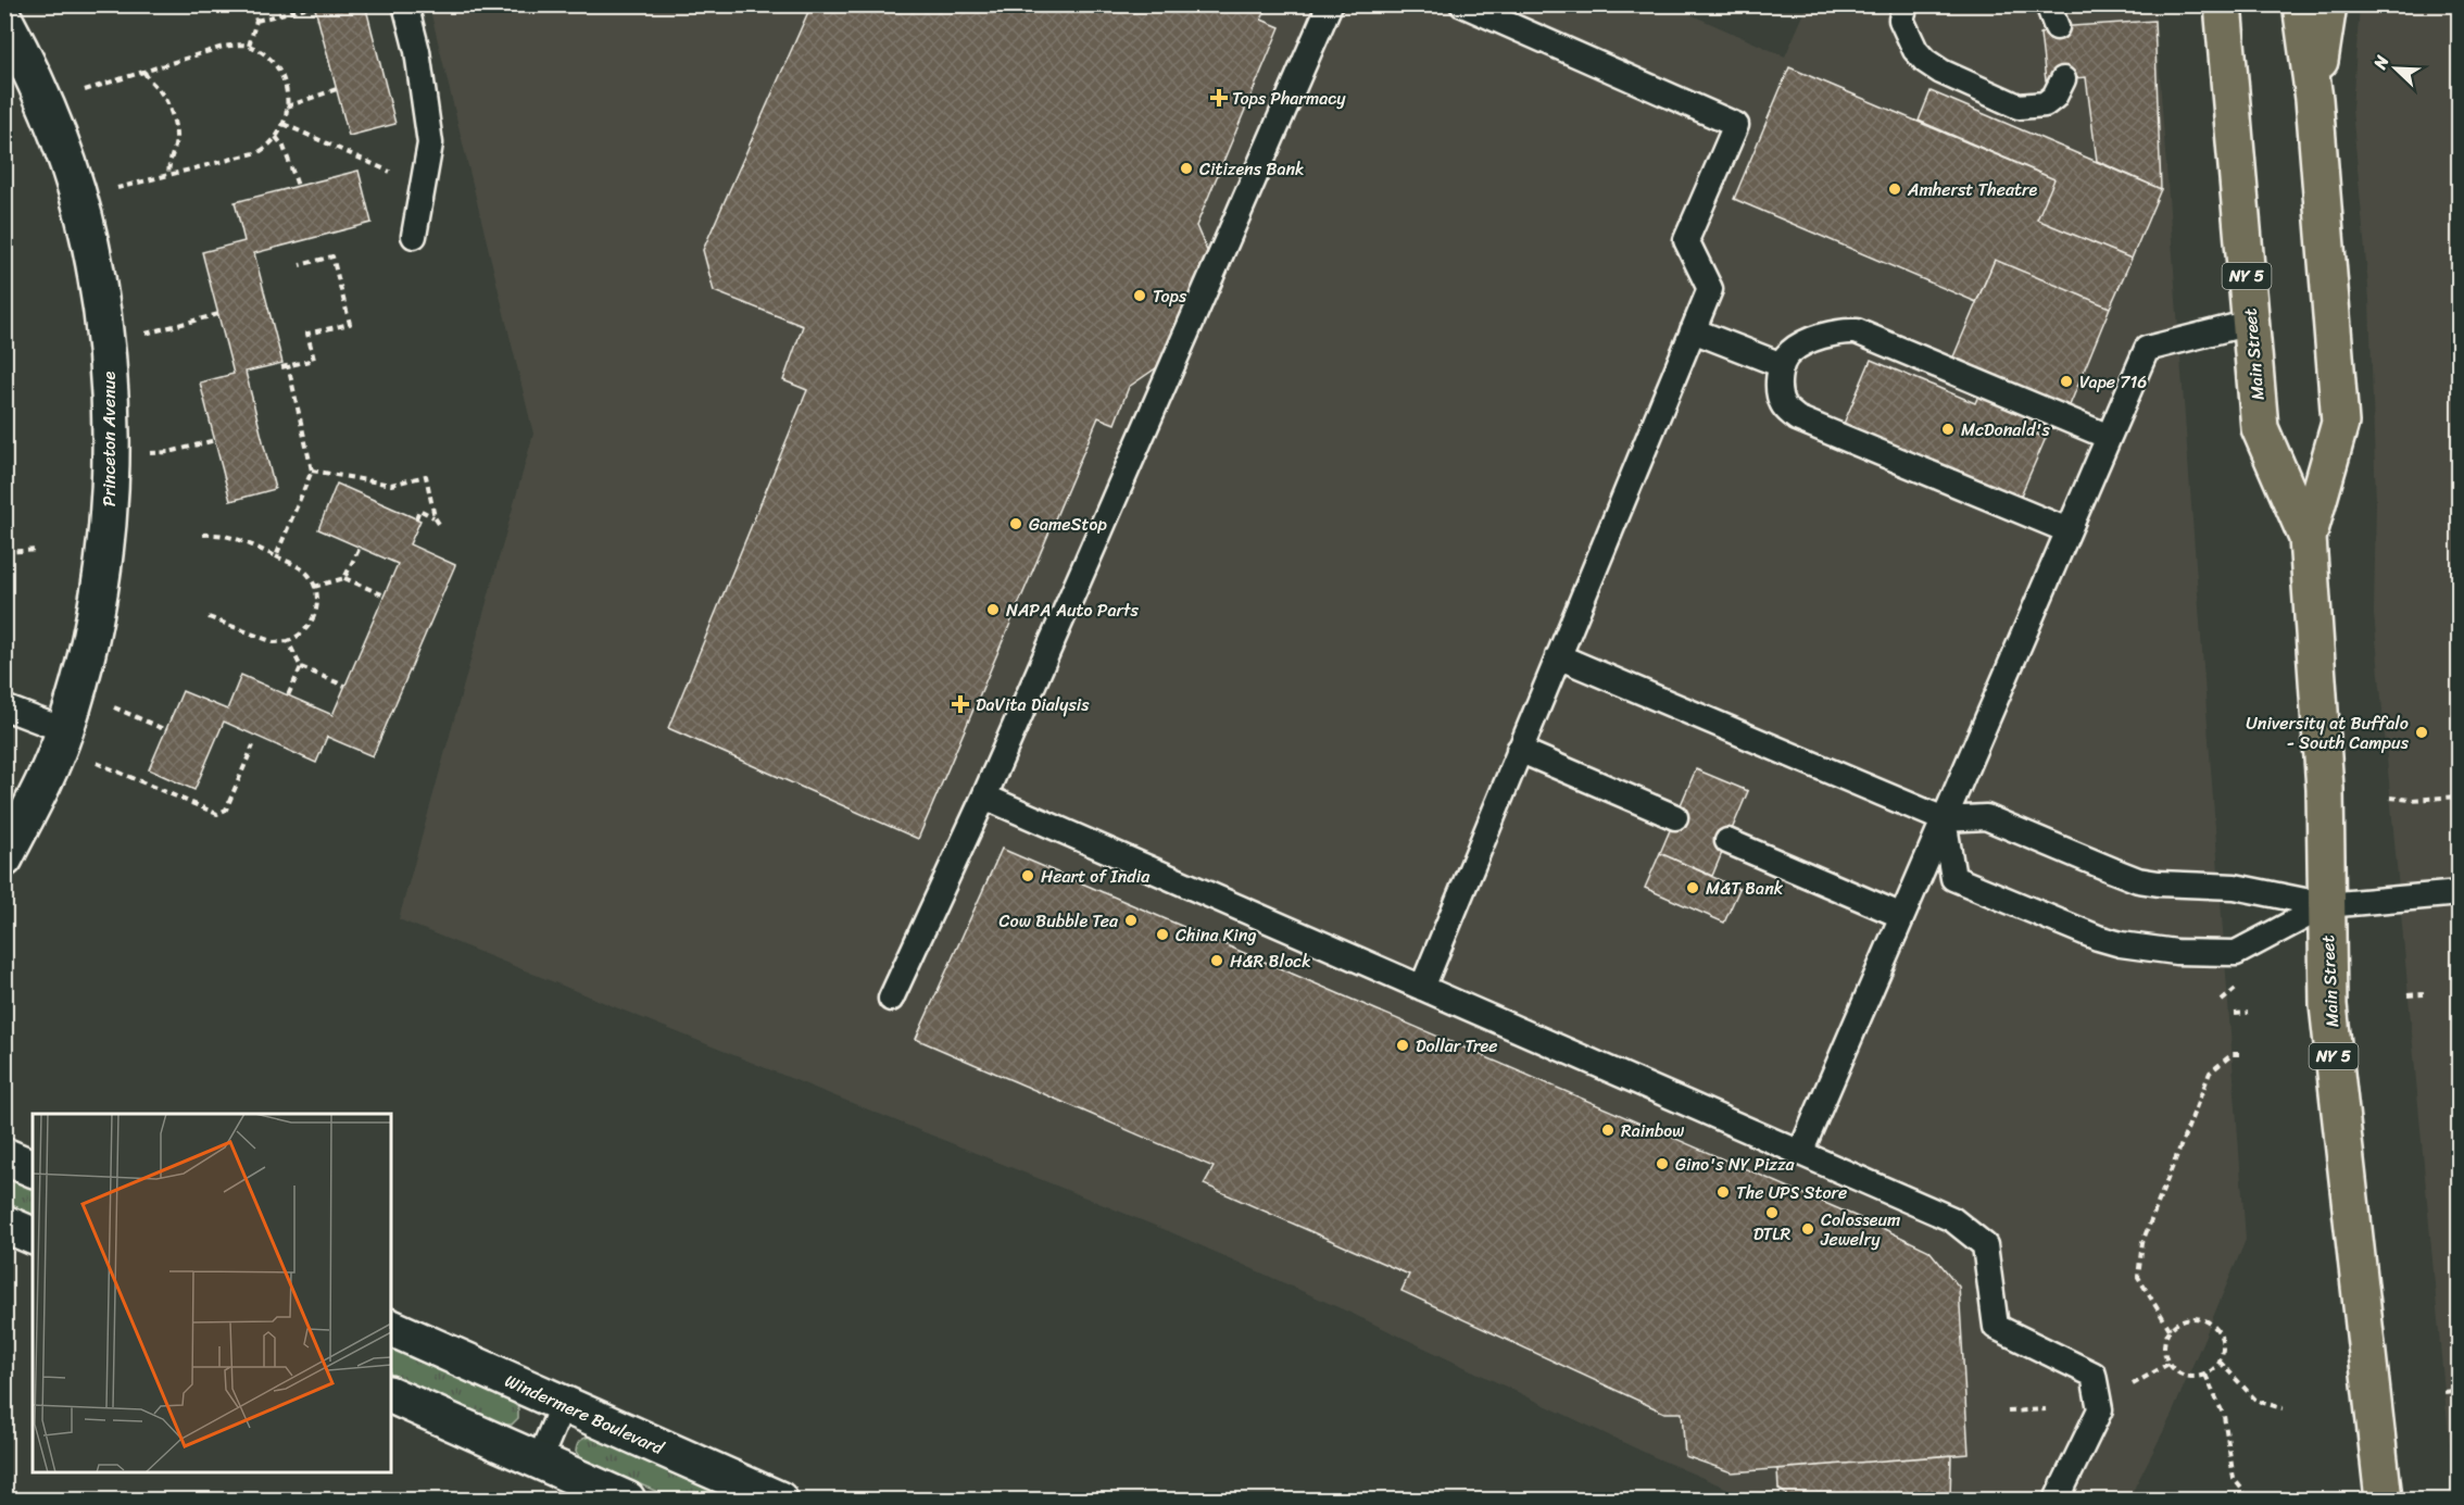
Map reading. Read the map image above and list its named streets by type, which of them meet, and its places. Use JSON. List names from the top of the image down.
{
  "streets": {
    "main road": ["NY 5", "Main Street"],
    "street": ["Princeton Avenue", "Windermere Boulevard"]
  },
  "places": {
    "health": ["Tops Pharmacy", "DaVita Dialysis"],
    "other": [
      "Citizens Bank",
      "Amherst Theatre",
      "Tops",
      "Vape 716",
      "McDonald's",
      "GameStop",
      "NAPA Auto Parts",
      "University at Buffalo - South Campus",
      "Heart of India",
      "M&T Bank",
      "Cow Bubble Tea",
      "China King",
      "H&R Block",
      "Dollar Tree",
      "Rainbow",
      "Gino's NY Pizza",
      "The UPS Store",
      "DTLR",
      "Colosseum Jewelry"
    ]
  },
  "north": "top left"
}
